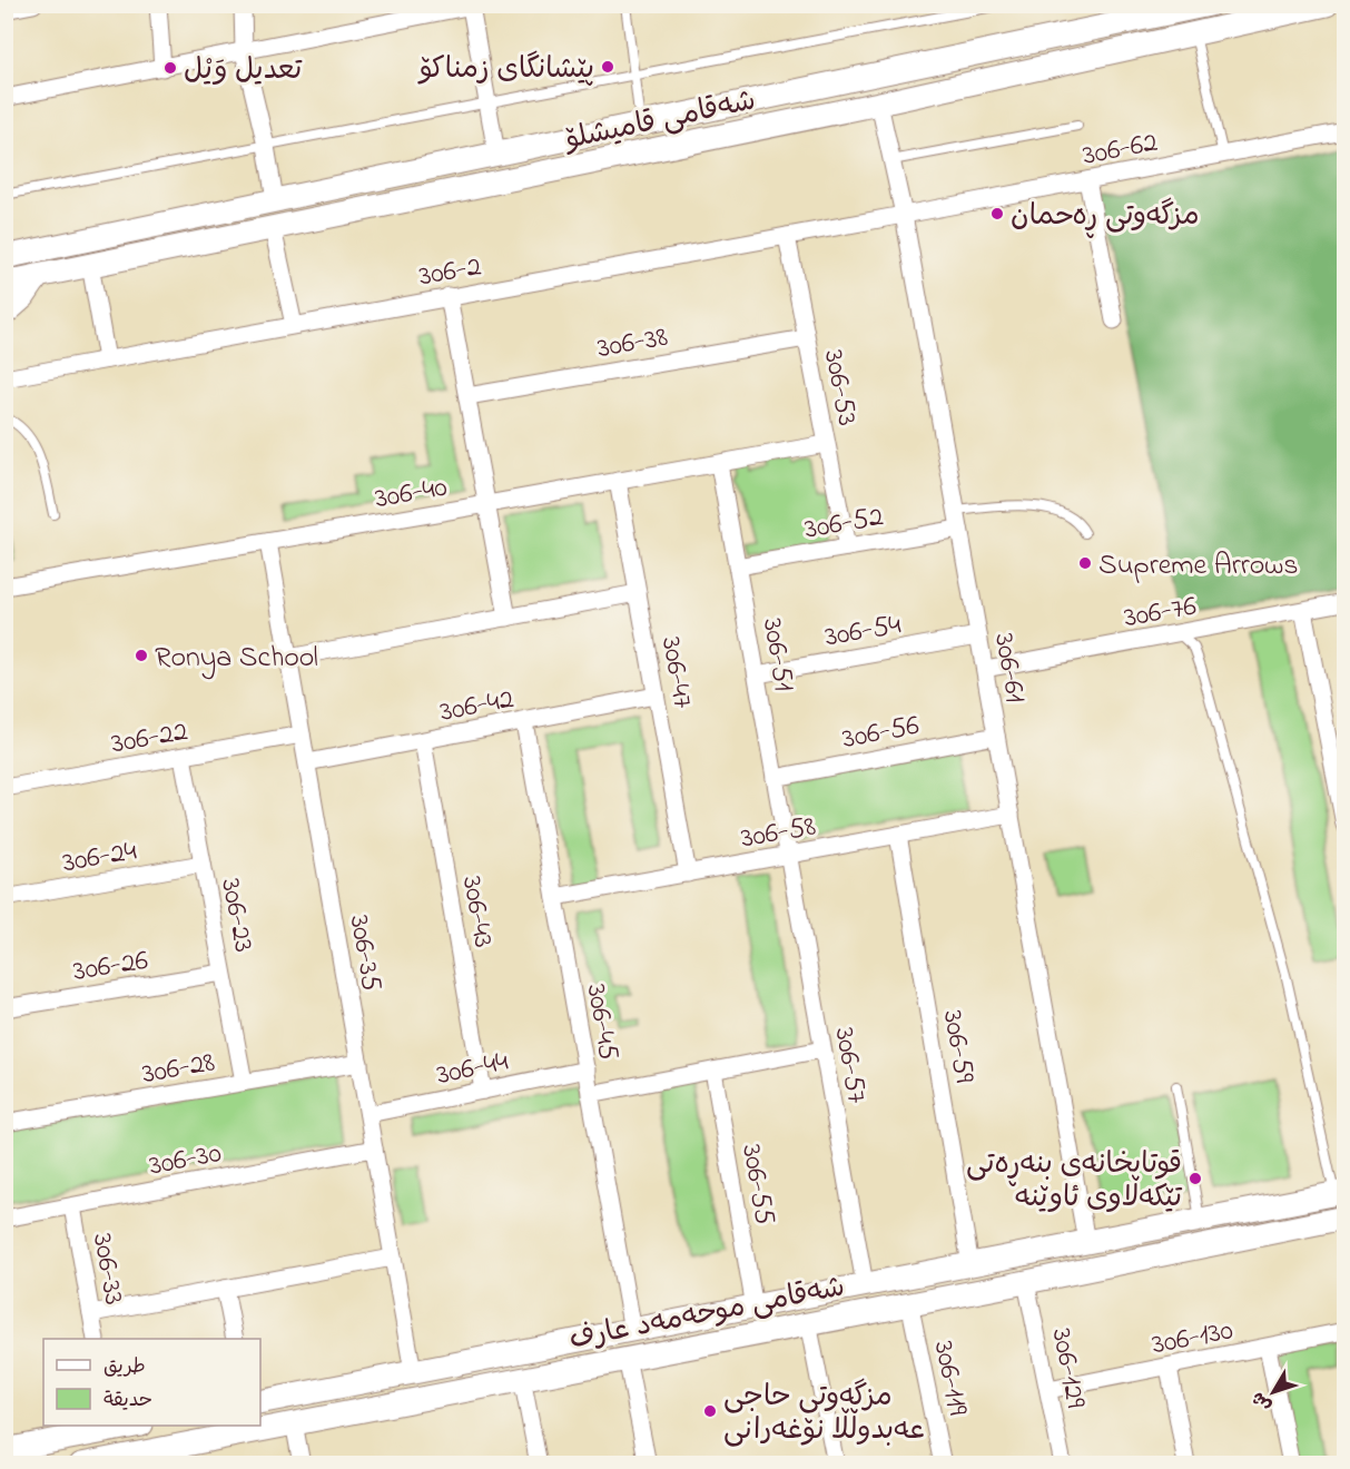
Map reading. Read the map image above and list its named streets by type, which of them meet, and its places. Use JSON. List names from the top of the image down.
{
  "streets": {
    "street": [
      "شەقامی قامیشلۆ",
      "306-62",
      "306-2",
      "306-38",
      "306-53",
      "306-40",
      "306-52",
      "306-76",
      "306-54",
      "306-51",
      "306-61",
      "306-47",
      "306-42",
      "306-56",
      "306-22",
      "306-58",
      "306-24",
      "306-43",
      "306-23",
      "306-35",
      "306-26",
      "306-45",
      "306-59",
      "306-57",
      "306-28",
      "306-44",
      "306-30",
      "306-55",
      "306-33",
      "شەقامی موحەمەد عارف",
      "306-130",
      "306-129",
      "306-119"
    ]
  },
  "crossings": [
    ["شەقامی قامیشلۆ", "306-61"],
    ["306-62", "306-2"],
    ["306-62", "306-61"],
    ["306-2", "306-53"],
    ["306-2", "306-61"],
    ["306-38", "306-53"],
    ["306-53", "306-40"],
    ["306-53", "306-52"],
    ["306-40", "306-51"],
    ["306-40", "306-47"],
    ["306-40", "306-35"],
    ["306-52", "306-51"],
    ["306-52", "306-61"],
    ["306-76", "306-61"],
    ["306-54", "306-51"],
    ["306-54", "306-61"],
    ["306-51", "306-56"],
    ["306-51", "306-58"],
    ["306-51", "306-57"],
    ["306-61", "306-56"],
    ["306-61", "306-58"],
    ["306-61", "شەقامی موحەمەد عارف"],
    ["306-47", "306-42"],
    ["306-47", "306-58"],
    ["306-42", "306-43"],
    ["306-42", "306-35"],
    ["306-42", "306-45"],
    ["306-22", "306-23"],
    ["306-22", "306-35"],
    ["306-58", "306-45"],
    ["306-58", "306-59"],
    ["306-58", "306-57"],
    ["306-24", "306-23"],
    ["306-43", "306-44"],
    ["306-23", "306-26"],
    ["306-23", "306-28"],
    ["306-35", "306-28"],
    ["306-35", "306-44"],
    ["306-35", "306-30"],
    ["306-35", "شەقامی موحەمەد عارف"],
    ["306-45", "306-44"],
    ["306-45", "شەقامی موحەمەد عارف"],
    ["306-59", "شەقامی موحەمەد عارف"],
    ["306-57", "شەقامی موحەمەد عارف"],
    ["306-30", "306-33"],
    ["306-55", "شەقامی موحەمەد عارف"],
    ["شەقامی موحەمەد عارف", "306-129"],
    ["شەقامی موحەمەد عارف", "306-119"],
    ["306-130", "306-129"]
  ],
  "places": [
    "پێشانگای زمناكۆ",
    "تعديل وَيْل",
    "مزگەوتی ڕەحمان",
    "Supreme Arrows",
    "Ronya School",
    "قوتابخانەی بنەڕەتی تێکەڵاوی ئاوێنە",
    "مزگەوتی حاجی عەبدوڵڵا نۆغەرانی"
  ],
  "legend": ["طريق", "حديقة"],
  "north": "bottom left"
}
